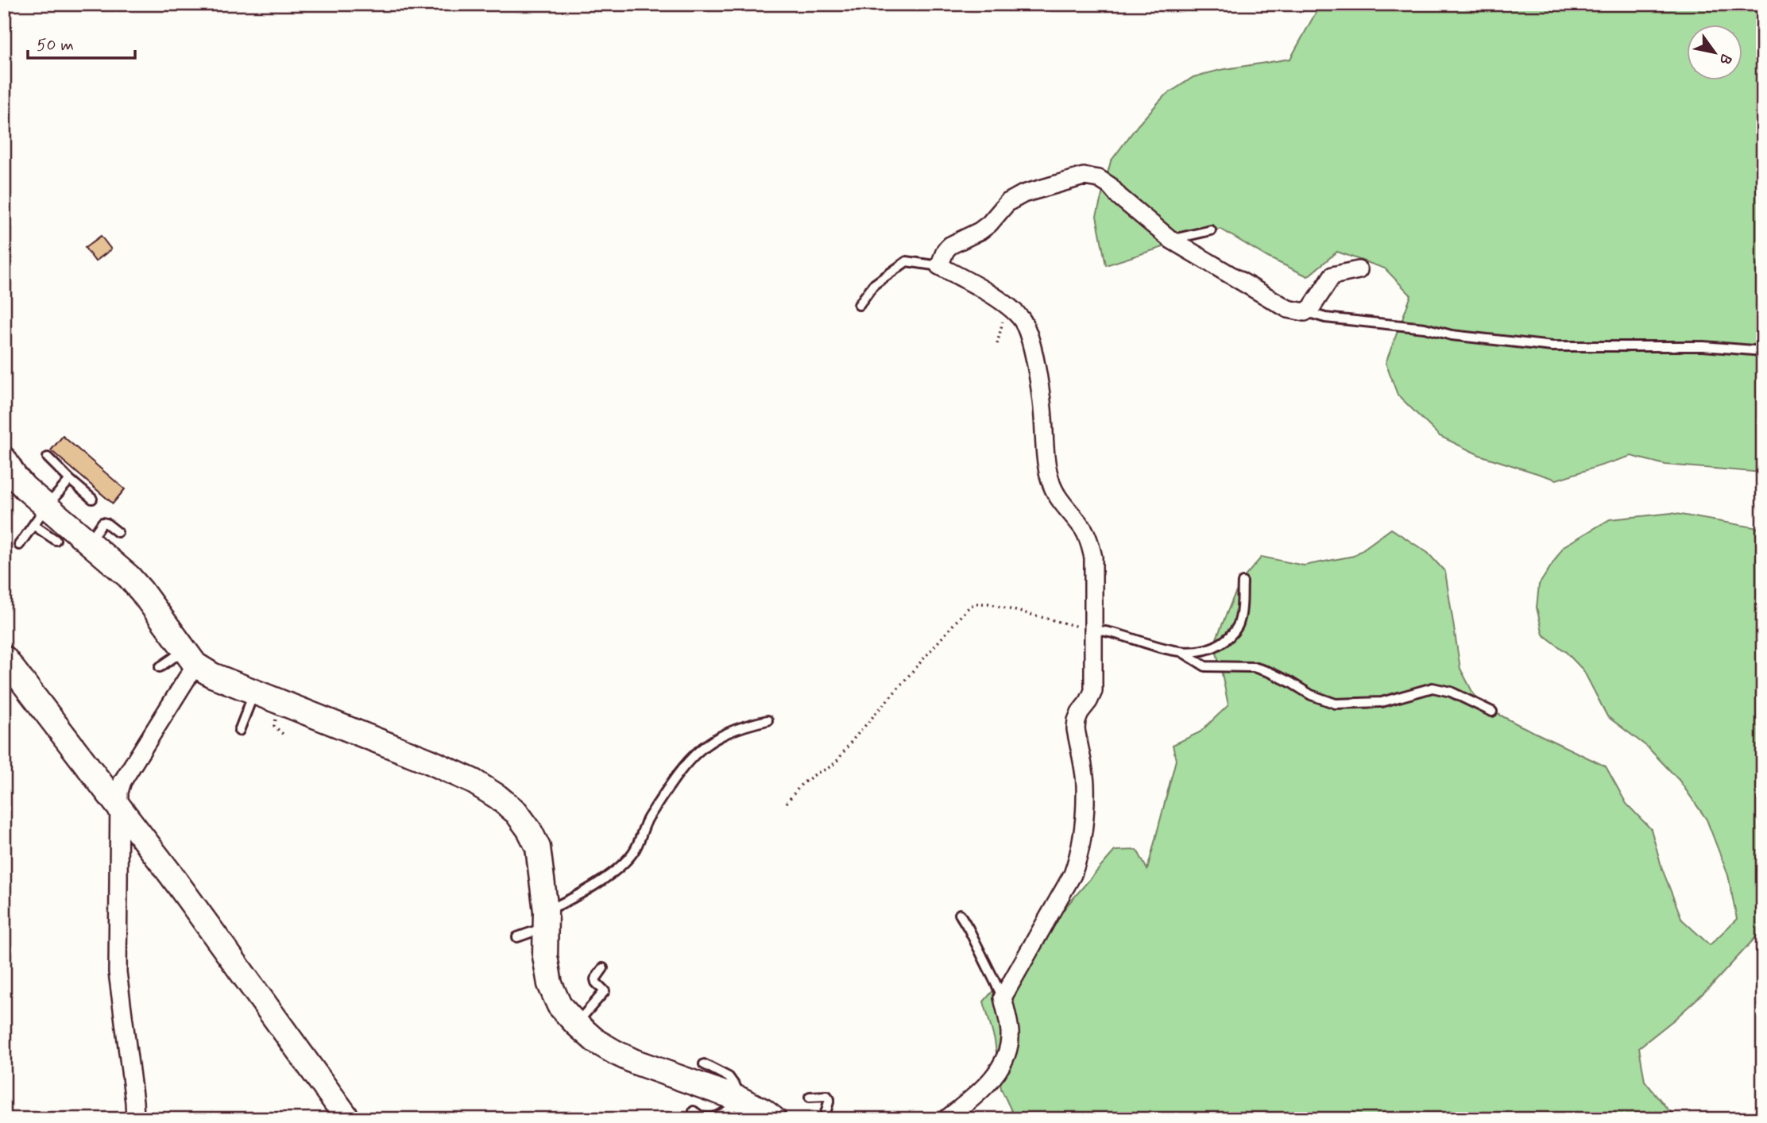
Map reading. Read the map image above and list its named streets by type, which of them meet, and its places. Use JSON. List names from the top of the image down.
{
  "scale_bar": "50 m",
  "north": "bottom right"
}
